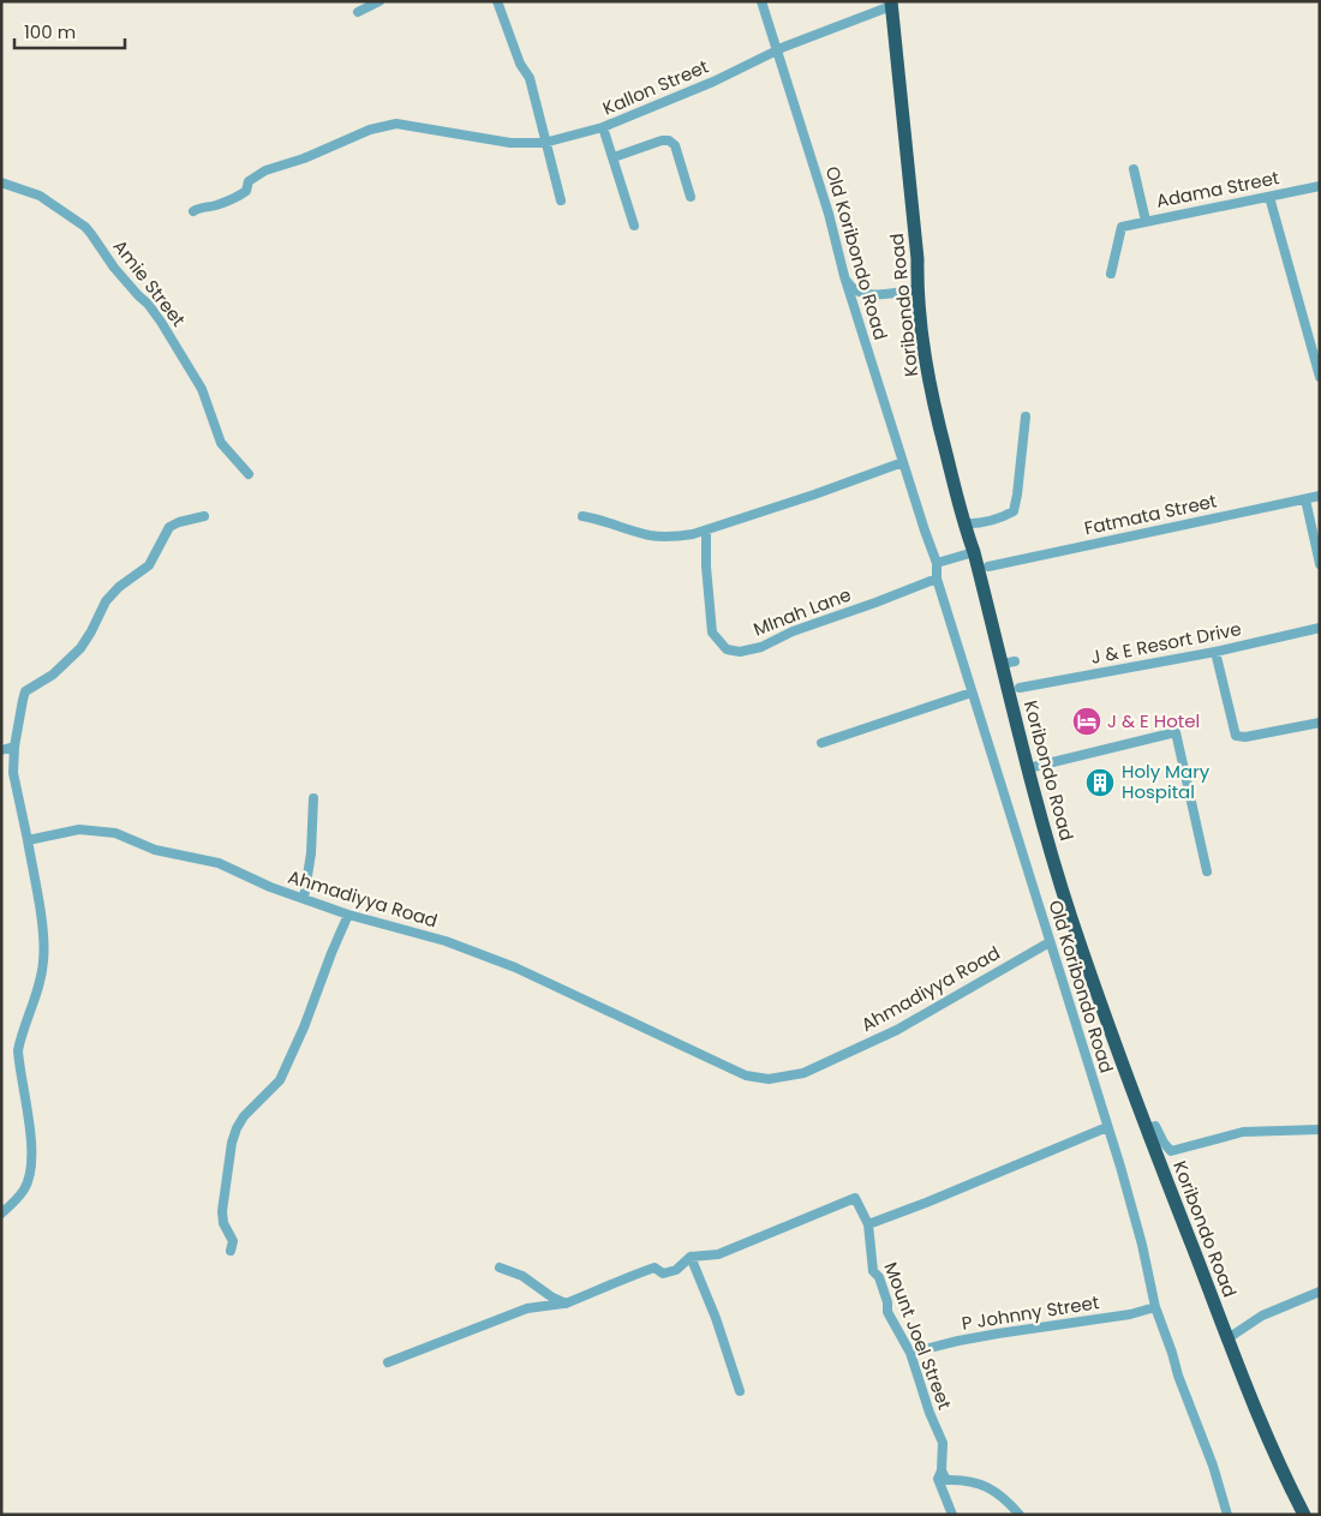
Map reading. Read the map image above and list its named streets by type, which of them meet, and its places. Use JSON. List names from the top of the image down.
{
  "streets": {
    "highway": ["Koribondo Road"],
    "street": [
      "Kallon Street",
      "Adama Street",
      "Old Koribondo Road",
      "Amie Street",
      "Fatmata Street",
      "MInah Lane",
      "J & E Resort Drive",
      "Ahmadiyya Road",
      "P Johnny Street",
      "Mount Joel Street"
    ]
  },
  "crossings": [
    ["Kallon Street", "Old Koribondo Road"],
    ["Kallon Street", "Koribondo Road"],
    ["Old Koribondo Road", "MInah Lane"],
    ["Old Koribondo Road", "Ahmadiyya Road"],
    ["Old Koribondo Road", "P Johnny Street"],
    ["P Johnny Street", "Mount Joel Street"]
  ],
  "places": {
    "hotel": ["J & E Hotel"],
    "building": ["Holy Mary Hospital"]
  },
  "scale_bar": "100 m"
}
